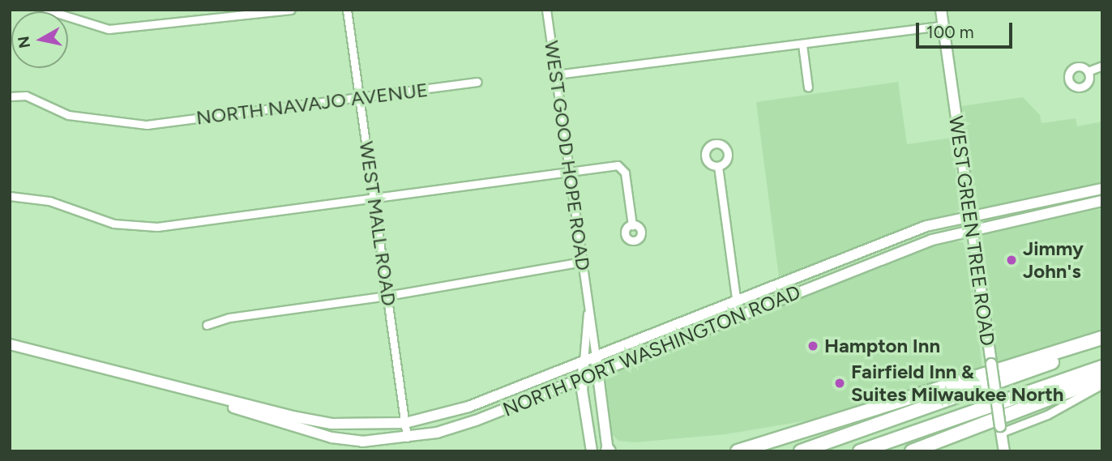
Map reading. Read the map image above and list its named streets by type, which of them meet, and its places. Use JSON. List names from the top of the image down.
{
  "streets": {
    "main road": ["WEST GOOD HOPE ROAD", "WEST GREEN TREE ROAD", "NORTH PORT WASHINGTON ROAD"],
    "street": ["NORTH NAVAJO AVENUE", "WEST MALL ROAD"]
  },
  "crossings": [
    ["NORTH NAVAJO AVENUE", "WEST MALL ROAD"],
    ["WEST GOOD HOPE ROAD", "NORTH PORT WASHINGTON ROAD"],
    ["WEST MALL ROAD", "NORTH PORT WASHINGTON ROAD"],
    ["WEST GREEN TREE ROAD", "NORTH PORT WASHINGTON ROAD"]
  ],
  "places": ["Jimmy John's", "Hampton Inn", "Fairfield Inn & Suites Milwaukee North"],
  "scale_bar": "100 m",
  "north": "left"
}
